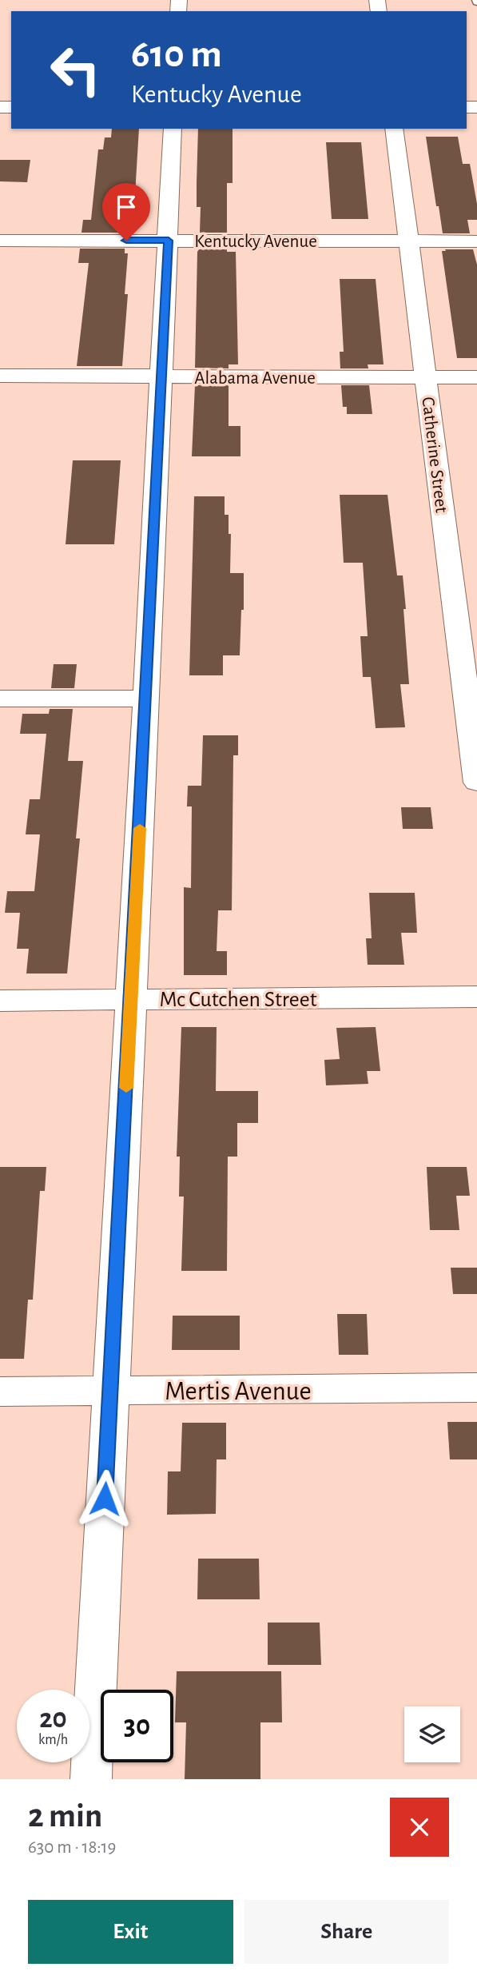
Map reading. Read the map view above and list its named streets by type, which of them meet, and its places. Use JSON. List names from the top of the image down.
{
  "streets": {
    "street": [
      "Kentucky Avenue",
      "Alabama Avenue",
      "Catherine Street",
      "Mc Cutchen Street",
      "Mertis Avenue"
    ]
  },
  "crossings": [
    ["Kentucky Avenue", "Catherine Street"],
    ["Alabama Avenue", "Catherine Street"]
  ],
  "page": {
    "turn": ["610 m", "Kentucky Avenue"],
    "speed": "20 km/h",
    "limit": "30",
    "heading": ["2 min", "630 m · 18:19"],
    "buttons": ["Exit", "Share"]
  }
}
